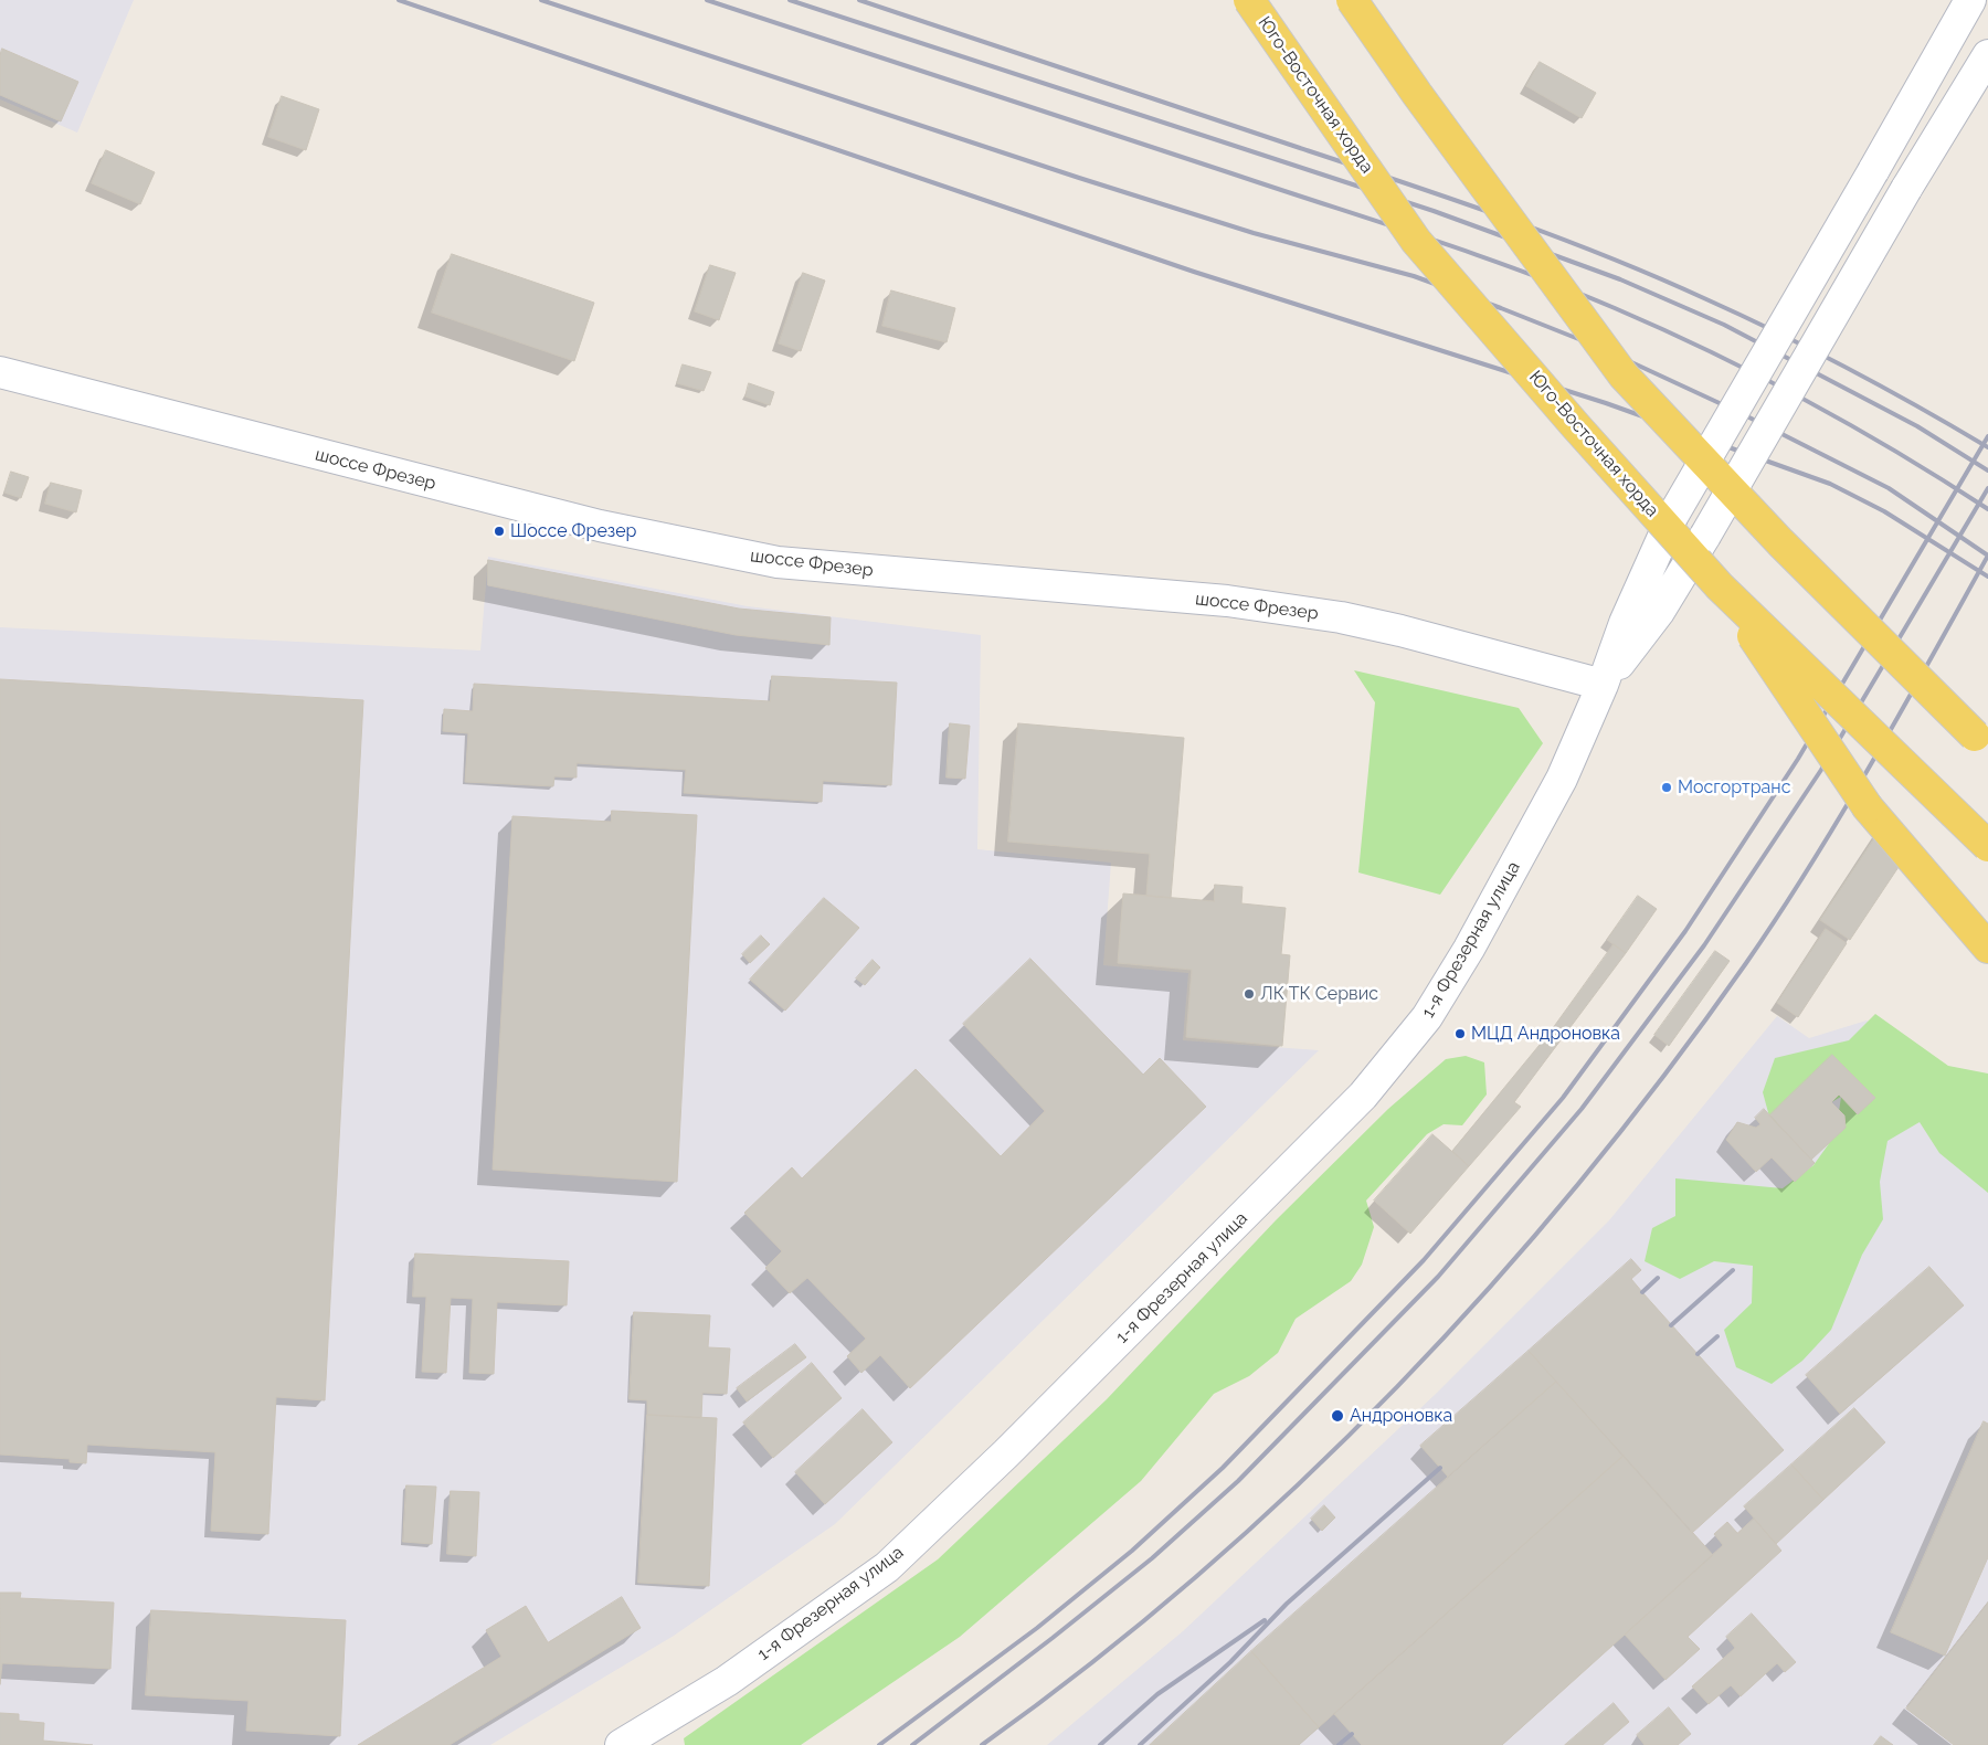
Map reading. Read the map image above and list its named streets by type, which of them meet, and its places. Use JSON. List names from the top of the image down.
{
  "streets": {
    "main road": ["Юго-Восточная хорда"],
    "street": ["шоссе Фрезер", "1-я Фрезерная улица"]
  },
  "crossings": [
    ["шоссе Фрезер", "1-я Фрезерная улица"]
  ],
  "places": [
    "Шоссе Фрезер",
    "Мосгортранс",
    "ЛК ТК Сервис",
    "МЦД Андроновка",
    "Андроновка"
  ]
}
